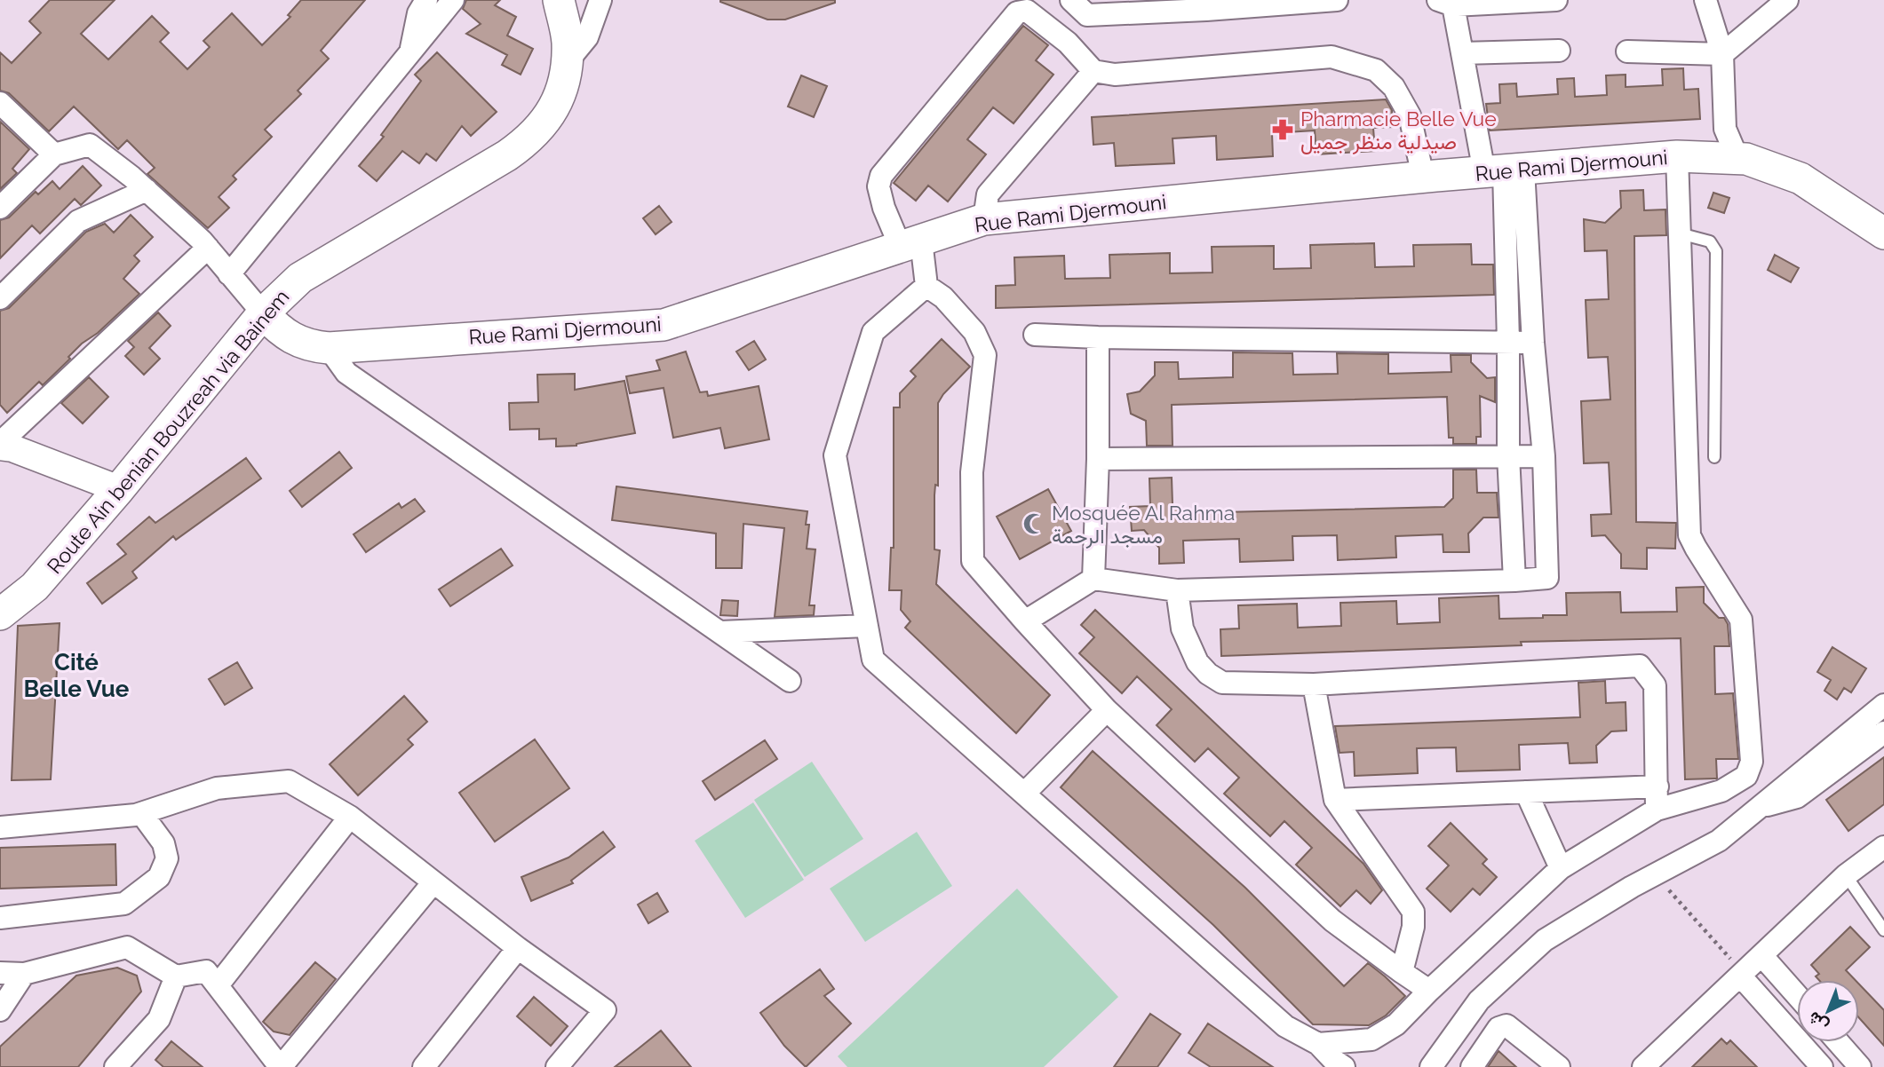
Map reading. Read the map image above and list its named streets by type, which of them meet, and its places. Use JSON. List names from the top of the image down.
{
  "streets": {
    "main road": ["Rue Rami Djermouni", "Route Ain benian Bouzreah via Bainem"]
  },
  "crossings": [
    ["Rue Rami Djermouni", "Route Ain benian Bouzreah via Bainem"]
  ],
  "districts": ["Cité Belle Vue"],
  "places": {
    "pharmacy": ["Pharmacie Belle Vue صيدلية منظر جميل"],
    "mosque": ["Mosquée Al Rahma مسجد الرحمة"]
  },
  "north": "bottom left"
}
